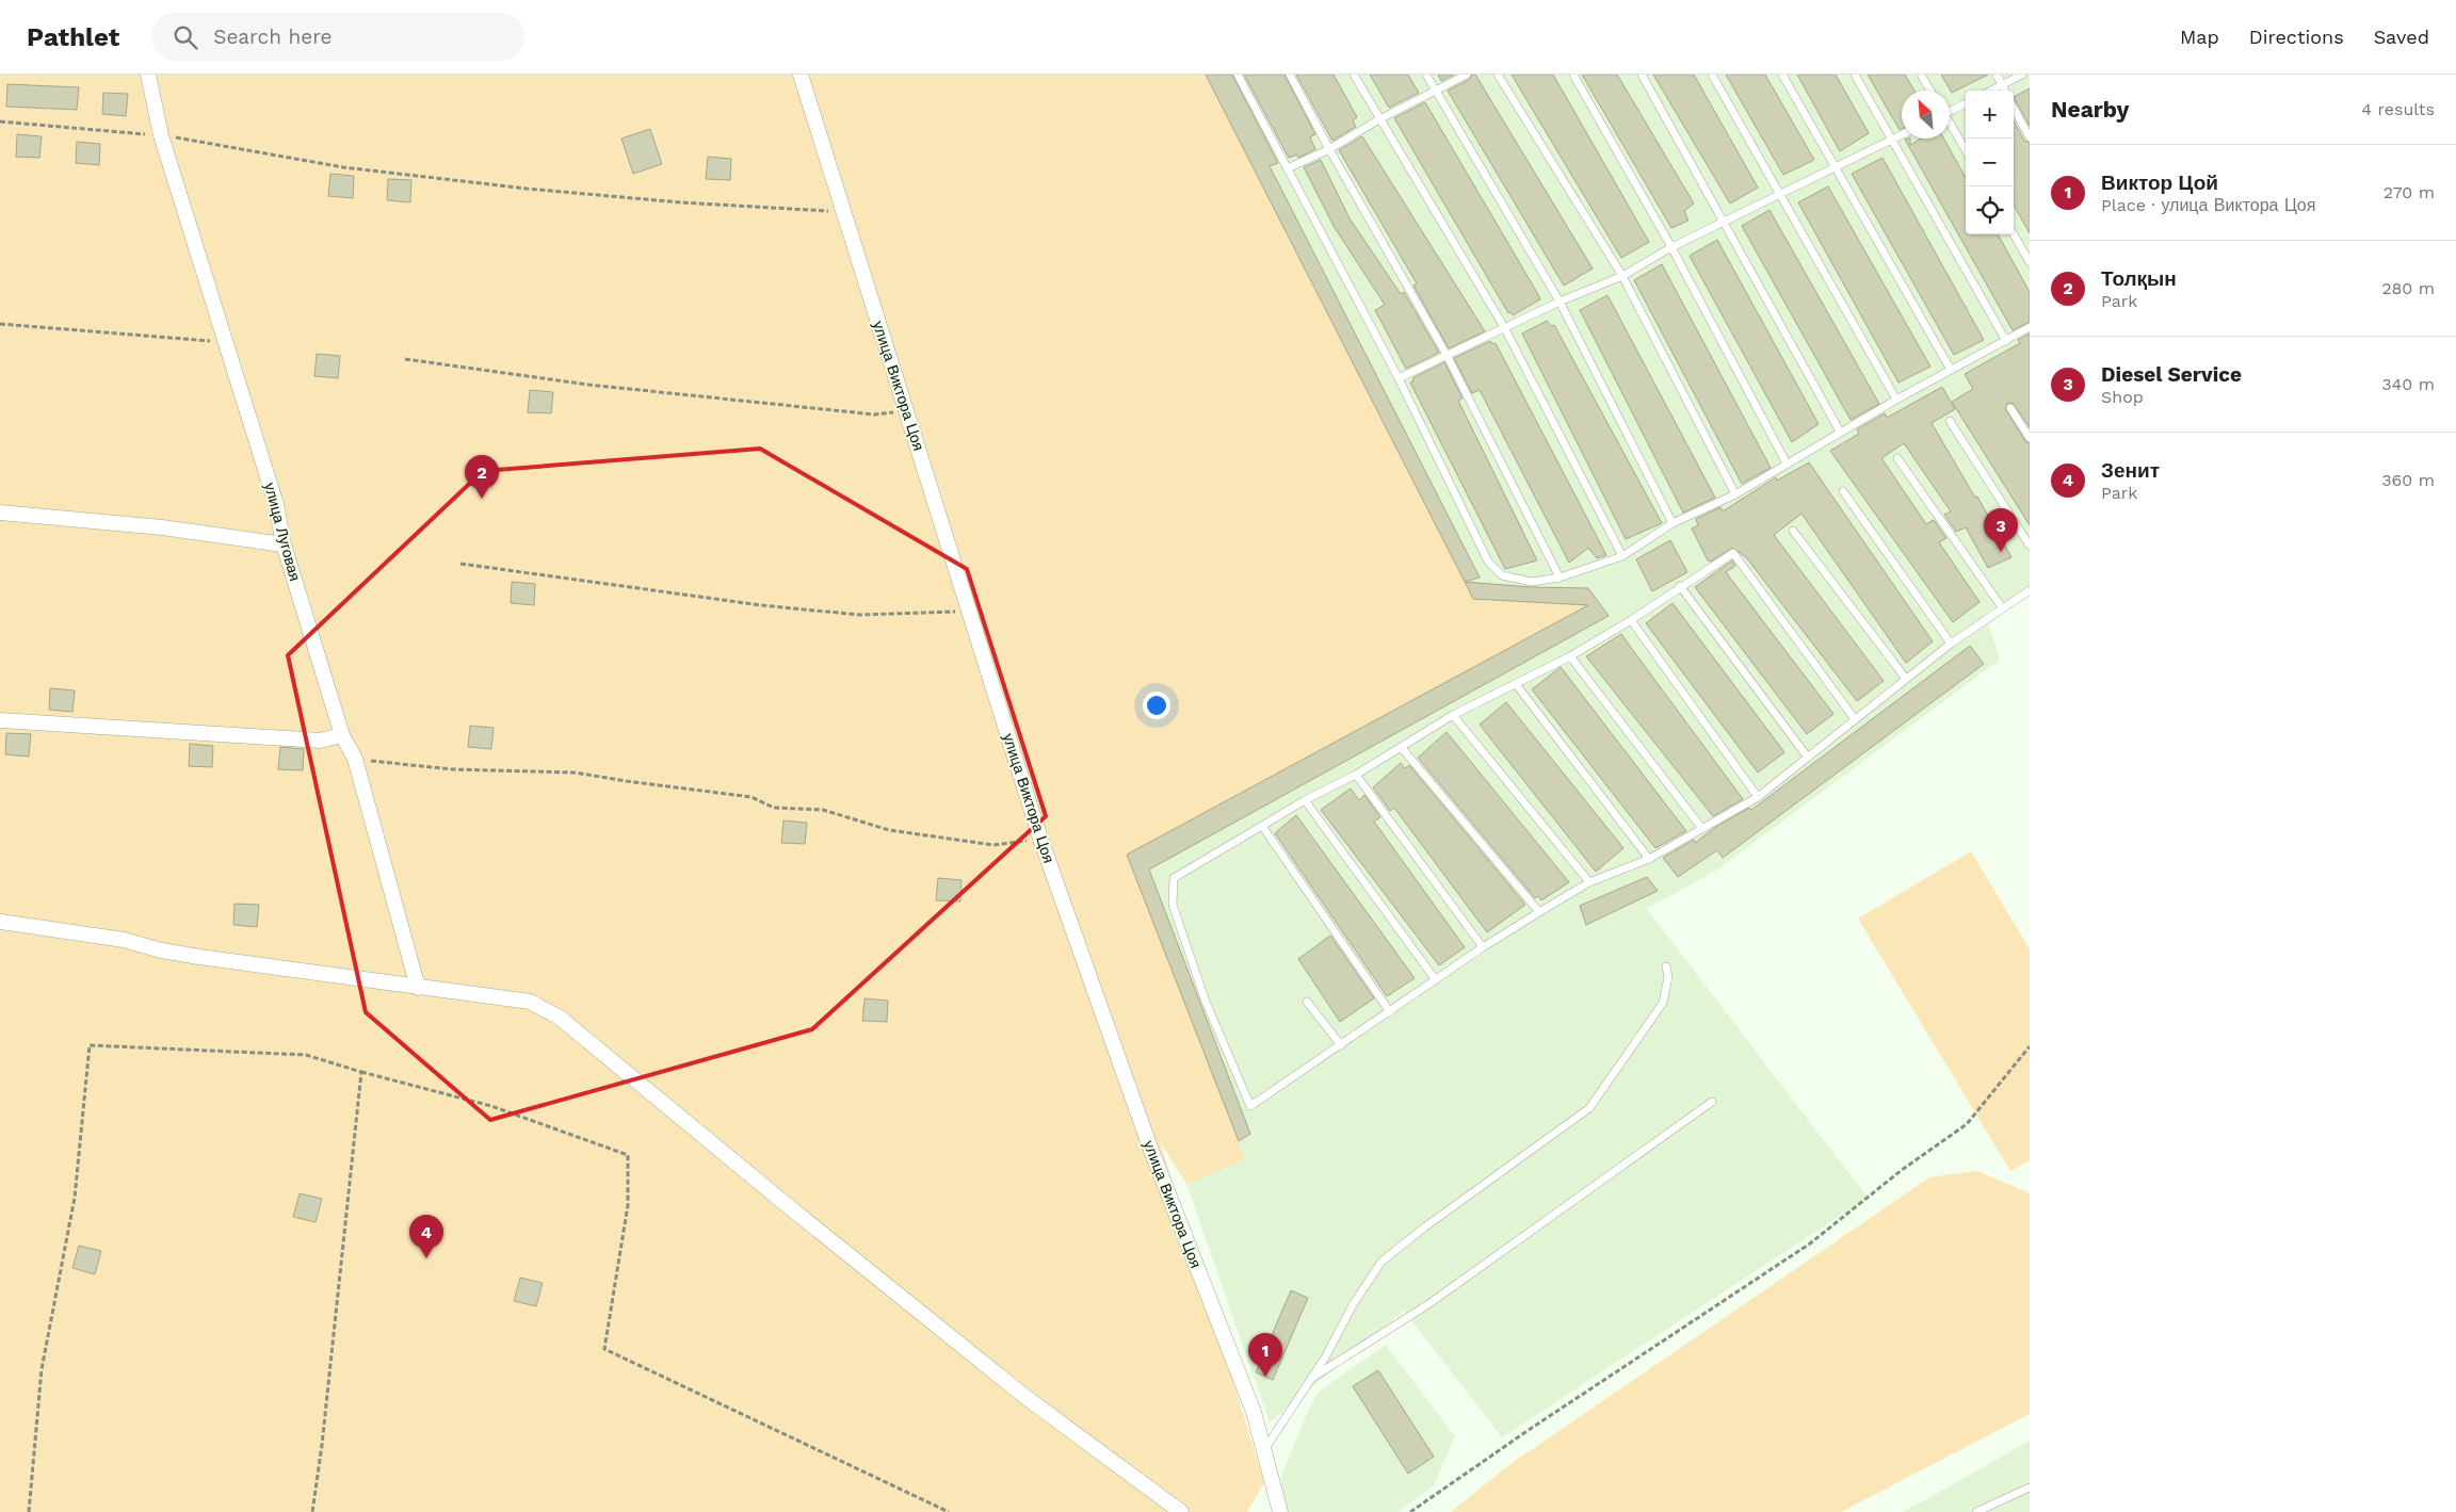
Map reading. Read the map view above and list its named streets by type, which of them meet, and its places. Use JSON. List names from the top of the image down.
{
  "streets": {
    "street": ["улица Виктора Цоя", "улица Луговая"]
  },
  "north": "top left",
  "page": {
    "header": "Pathlet",
    "search": "Search here",
    "nav": ["Map", "Directions", "Saved"],
    "heading": ["Nearby", "4 results"],
    "map_buttons": ["+", "−"],
    "list": [
      {
        "mark": "1",
        "name": "Виктор Цой",
        "note": "Place · улица Виктора Цоя",
        "value": "270 m"
      },
      {
        "mark": "2",
        "name": "Толқын",
        "note": "Park",
        "value": "280 m"
      },
      {
        "mark": "3",
        "name": "Diesel Service",
        "note": "Shop",
        "value": "340 m"
      },
      {
        "mark": "4",
        "name": "Зенит",
        "note": "Park",
        "value": "360 m"
      }
    ],
    "pins": [
      "2",
      "3",
      "4",
      "1"
    ]
  }
}
